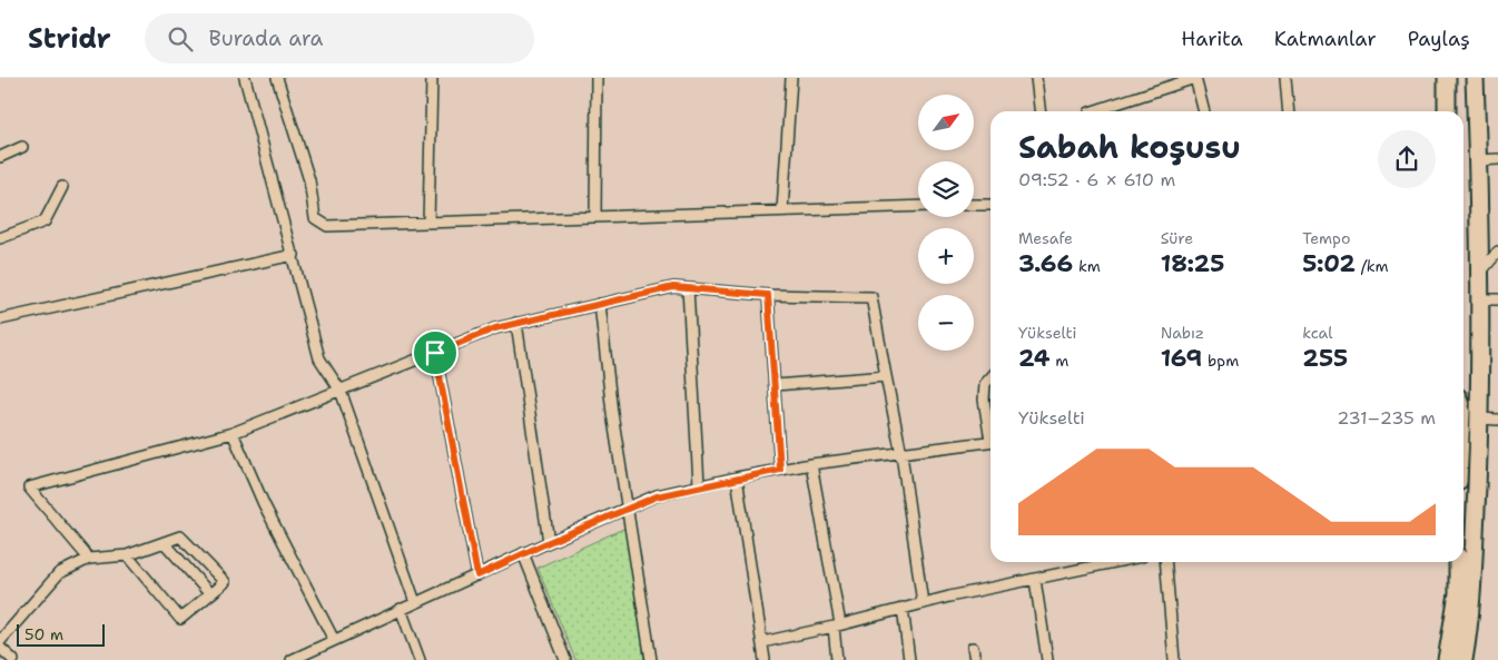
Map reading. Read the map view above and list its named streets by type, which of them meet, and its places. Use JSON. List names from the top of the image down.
{
  "scale_bar": "50 m",
  "north": "top right",
  "page": {
    "header": "Stridr",
    "search": "Burada ara",
    "nav": ["Harita", "Katmanlar", "Paylaş"],
    "map_buttons": ["+", "−"],
    "heading": ["Sabah koşusu", "09:52 · 6 × 610 m"],
    "stats": [
      ["Mesafe", "3.66 km"],
      ["Süre", "18:25"],
      ["Tempo", "5:02 /km"],
      ["Yükselti", "24 m"],
      ["Nabız", "169 bpm"],
      ["kcal", "255"]
    ],
    "chart": ["Yükselti", "231–235 m"],
    "scale": "50 m"
  }
}
